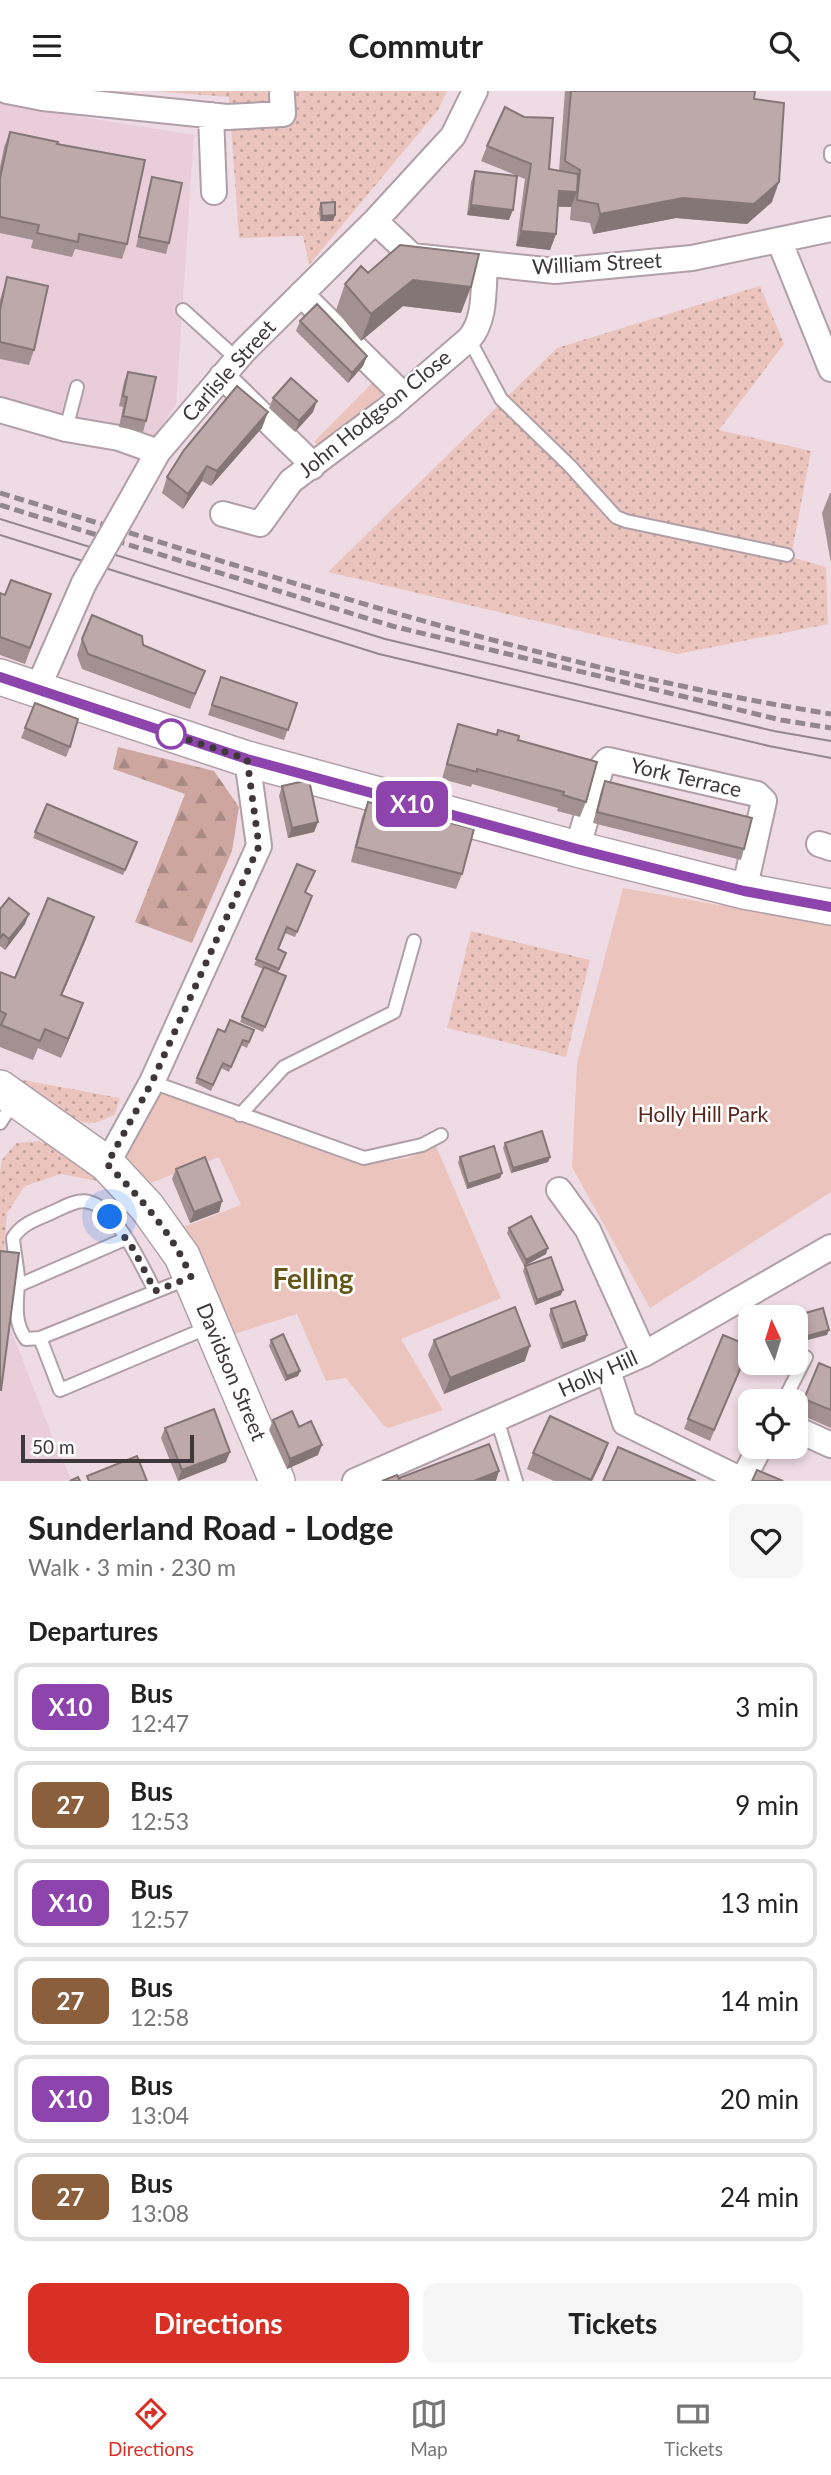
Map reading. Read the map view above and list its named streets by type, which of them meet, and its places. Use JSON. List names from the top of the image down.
{
  "streets": {
    "main road": ["Davidson Street"],
    "street": [
      "William Street",
      "Carlisle Street",
      "John Hodgson Close",
      "York Terrace",
      "Holly Hill"
    ]
  },
  "crossings": [
    ["William Street", "Carlisle Street"],
    ["William Street", "John Hodgson Close"]
  ],
  "districts": ["Felling"],
  "parks": ["Holly Hill Park"],
  "lines": ["bus line X10"],
  "scale_bar": "50 m",
  "north": "top",
  "page": {
    "header": "Commutr",
    "on_map": "X10",
    "scale": "50 m",
    "heading": [
      ["Sunderland Road - Lodge", "Walk · 3 min · 230 m"],
      "Departures"
    ],
    "list": [
      {
        "mark": "X10",
        "name": "Bus",
        "note": "12:47",
        "value": "3 min"
      },
      {
        "mark": "27",
        "name": "Bus",
        "note": "12:53",
        "value": "9 min"
      },
      {
        "mark": "X10",
        "name": "Bus",
        "note": "12:57",
        "value": "13 min"
      },
      {
        "mark": "27",
        "name": "Bus",
        "note": "12:58",
        "value": "14 min"
      },
      {
        "mark": "X10",
        "name": "Bus",
        "note": "13:04",
        "value": "20 min"
      },
      {
        "mark": "27",
        "name": "Bus",
        "note": "13:08",
        "value": "24 min"
      }
    ],
    "buttons": ["Directions", "Tickets"],
    "tabs": ["Directions", "Map", "Tickets"]
  }
}
